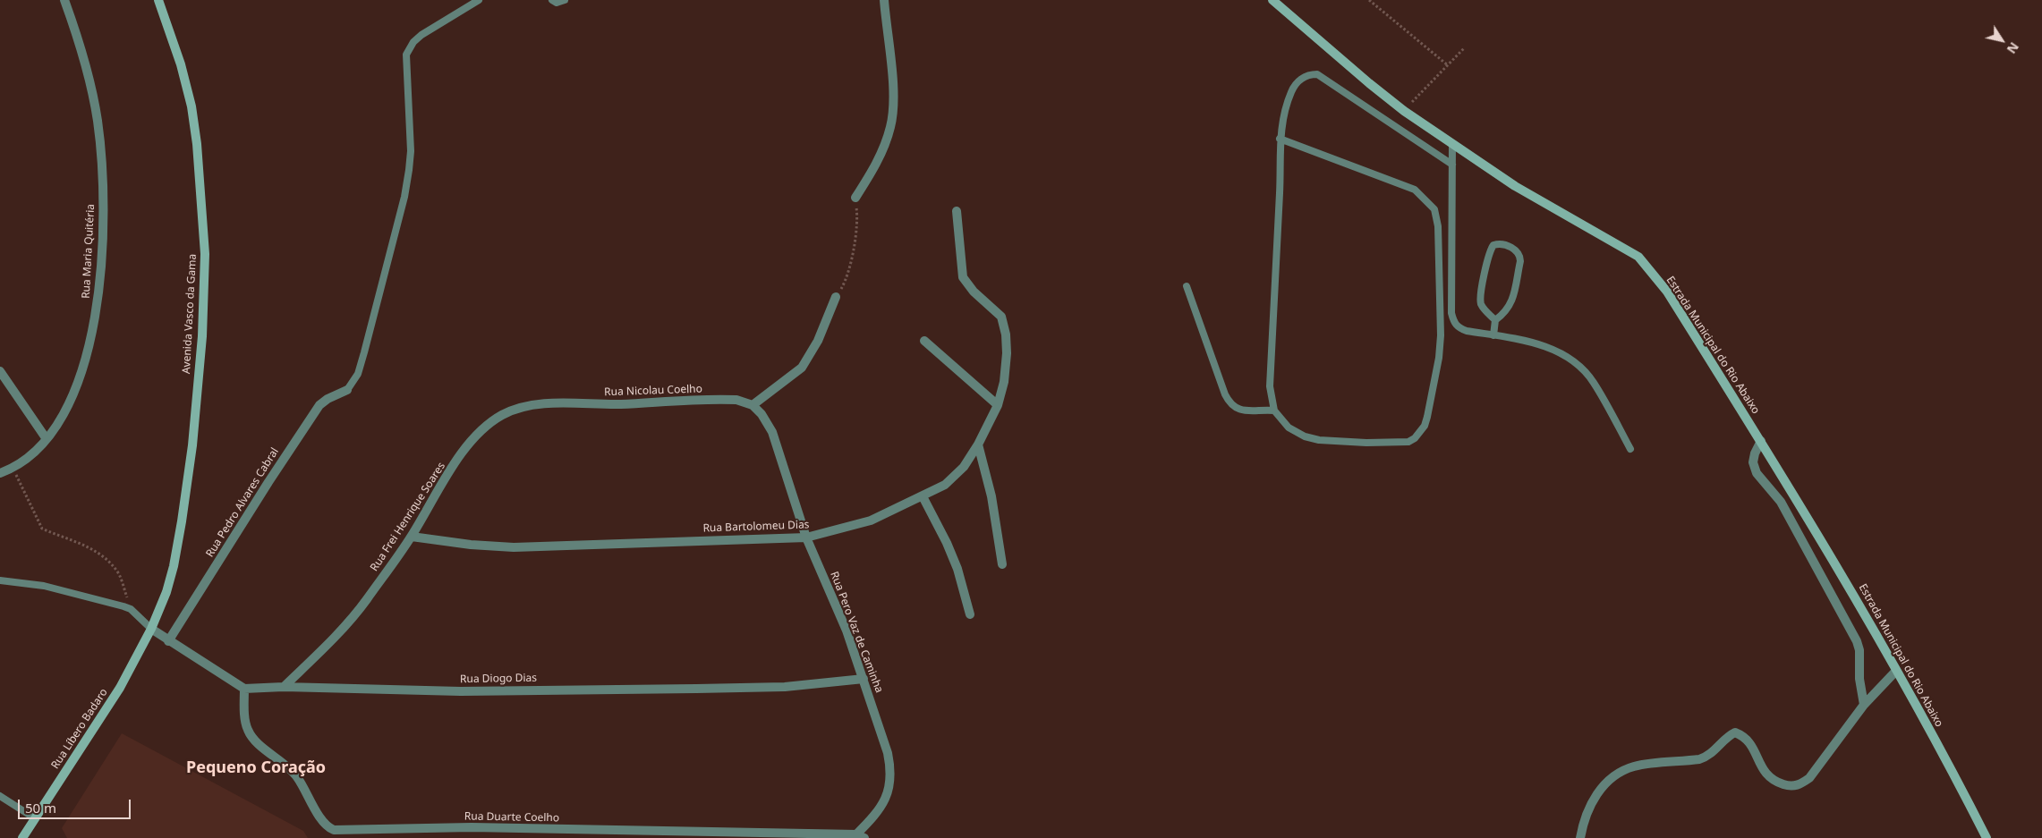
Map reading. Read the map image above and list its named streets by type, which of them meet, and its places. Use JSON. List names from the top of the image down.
{
  "streets": {
    "street": [
      "Rua Maria Quitéria",
      "Avenida Vasco da Gama",
      "Estrada Municipal do Rio Abaixo",
      "Rua Nicolau Coelho",
      "Rua Pedro Alvares Cabral",
      "Rua Frei Henrique Soares",
      "Rua Bartolomeu Dias",
      "Rua Pero Vaz de Caminha",
      "Rua Diogo Dias",
      "Rua Líbero Badaro",
      "Rua Duarte Coelho"
    ]
  },
  "crossings": [
    ["Avenida Vasco da Gama", "Rua Líbero Badaro"],
    ["Rua Nicolau Coelho", "Rua Frei Henrique Soares"],
    ["Rua Nicolau Coelho", "Rua Pero Vaz de Caminha"],
    ["Rua Frei Henrique Soares", "Rua Bartolomeu Dias"],
    ["Rua Frei Henrique Soares", "Rua Diogo Dias"],
    ["Rua Bartolomeu Dias", "Rua Pero Vaz de Caminha"],
    ["Rua Pero Vaz de Caminha", "Rua Diogo Dias"],
    ["Rua Pero Vaz de Caminha", "Rua Duarte Coelho"],
    ["Rua Diogo Dias", "Rua Duarte Coelho"]
  ],
  "districts": ["Pequeno Coração"],
  "scale_bar": "50 m",
  "north": "bottom right"
}
